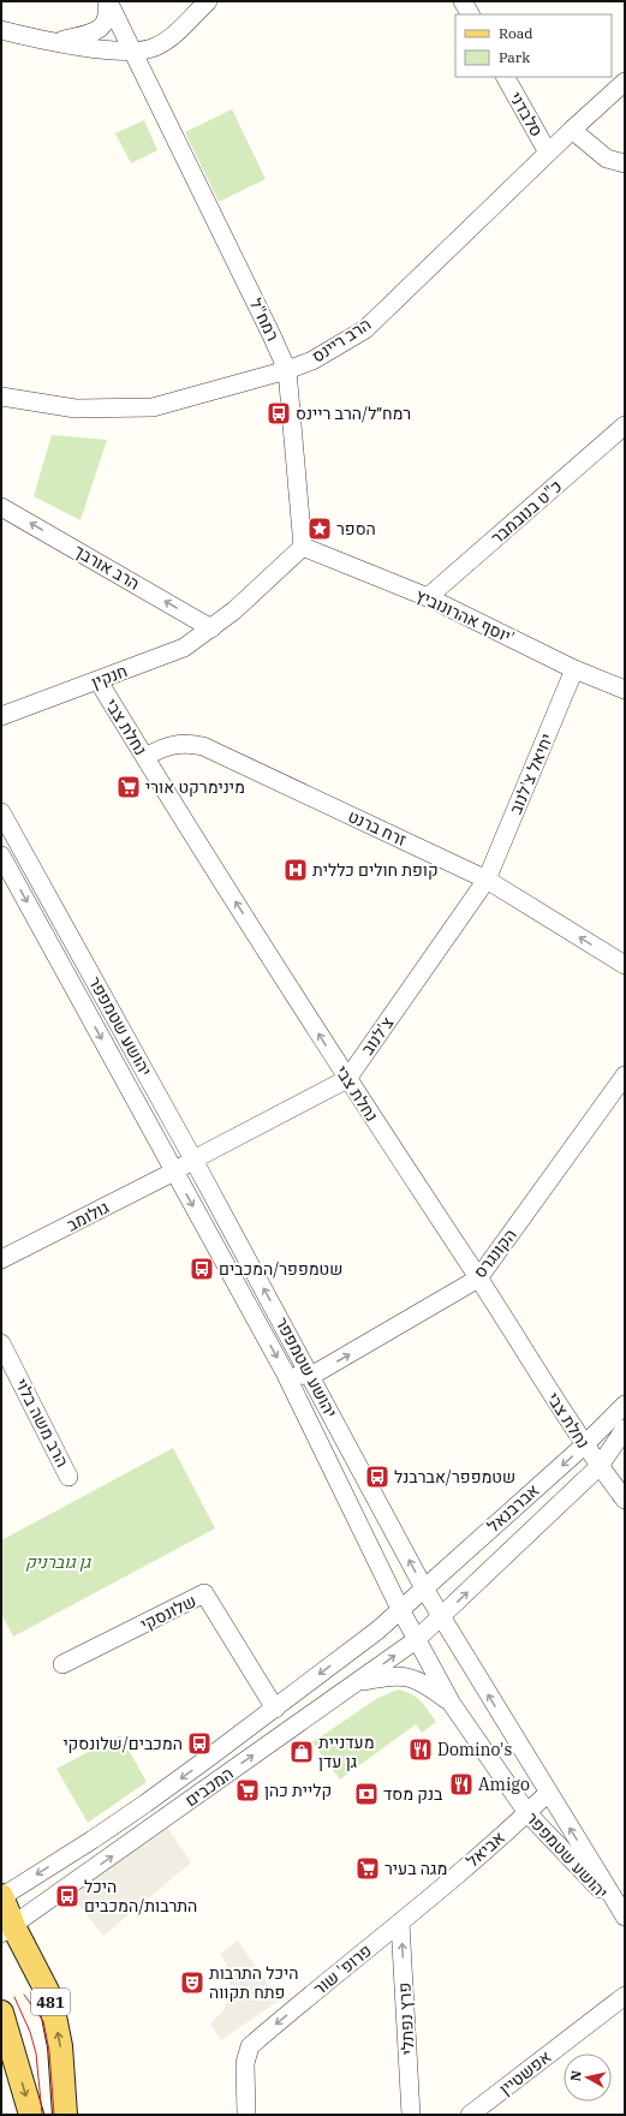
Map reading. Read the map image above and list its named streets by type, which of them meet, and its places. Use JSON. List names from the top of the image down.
{
  "streets": {
    "main road": ["481"],
    "street": [
      "סלבדני",
      "רמח\"ל",
      "הרב ריינס",
      "כ\"ט בנובמבר",
      "הרב אורבך",
      "יוסף אהרונוביץ'",
      "חנקין",
      "נחלת צבי",
      "יחיאל צ'לנוב",
      "זרח ברנט",
      "יהושע שטמפפר",
      "צ'לנוב",
      "גולומב",
      "הקונגרס",
      "הרב משה בלוי",
      "אברבנאל",
      "שלונסקי",
      "המכבים",
      "אביאל",
      "פרופ' שור",
      "פרץ נפתלי",
      "אפשטיין"
    ]
  },
  "crossings": [
    ["סלבדני", "הרב ריינס"],
    ["רמח\"ל", "הרב ריינס"],
    ["רמח\"ל", "יוסף אהרונוביץ'"],
    ["כ\"ט בנובמבר", "יוסף אהרונוביץ'"],
    ["הרב אורבך", "חנקין"],
    ["יוסף אהרונוביץ'", "יחיאל צ'לנוב"],
    ["חנקין", "נחלת צבי"],
    ["נחלת צבי", "זרח ברנט"],
    ["נחלת צבי", "צ'לנוב"],
    ["נחלת צבי", "הקונגרס"],
    ["נחלת צבי", "אברבנאל"],
    ["יחיאל צ'לנוב", "זרח ברנט"],
    ["יחיאל צ'לנוב", "צ'לנוב"],
    ["זרח ברנט", "צ'לנוב"],
    ["יהושע שטמפפר", "צ'לנוב"],
    ["יהושע שטמפפר", "גולומב"],
    ["יהושע שטמפפר", "הקונגרס"],
    ["יהושע שטמפפר", "אברבנאל"],
    ["יהושע שטמפפר", "המכבים"],
    ["יהושע שטמפפר", "אביאל"],
    ["צ'לנוב", "גולומב"],
    ["אברבנאל", "המכבים"],
    ["שלונסקי", "המכבים"],
    ["המכבים", "481"],
    ["אביאל", "פרופ' שור"],
    ["אביאל", "פרץ נפתלי"],
    ["פרופ' שור", "פרץ נפתלי"]
  ],
  "one_way": [
    "הרב אורבך",
    "נחלת צבי",
    "הקונגרס",
    "פרופ' שור",
    "פרץ נפתלי"
  ],
  "parks": ["גן גוברניק"],
  "places": {
    "bus stop": [
      "רמח״ל/הרב ריינס",
      "שטמפפר/המכבים",
      "שטמפפר/אברבנל",
      "המכבים/שלונסקי",
      "היכל התרבות/המכבים"
    ],
    "place": ["הספר"],
    "supermarket": ["מינימרקט אורי", "קליית כהן", "מגה בעיר"],
    "hospital": ["קופת חולים כללית"],
    "restaurant": ["Domino's", "Amigo"],
    "shop": ["מעדניית גן עדן"],
    "bank": ["בנק מסד"],
    "theatre": ["היכל התרבות פתח תקווה"]
  },
  "legend": ["Road", "Park"],
  "north": "left"
}
